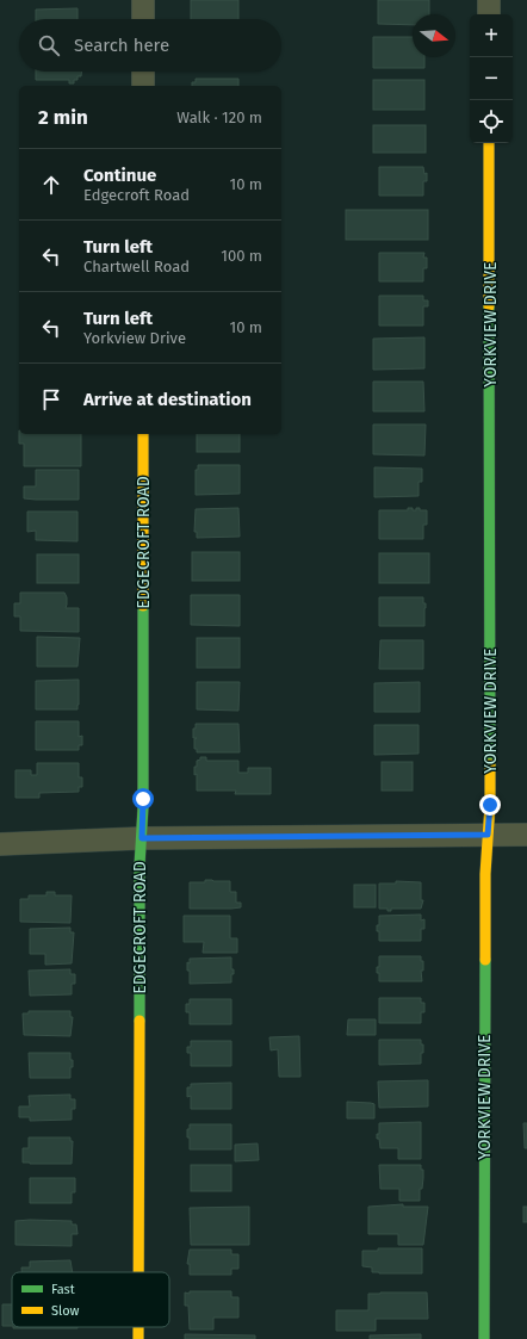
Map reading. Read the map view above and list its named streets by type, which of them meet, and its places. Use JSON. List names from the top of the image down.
{
  "streets": {
    "street": ["YORKVIEW DRIVE", "EDGECROFT ROAD"]
  },
  "legend": ["Fast", "Slow"],
  "north": "right",
  "page": {
    "map_buttons": ["+", "−"],
    "search": "Search here",
    "heading": ["2 min", "Walk · 120 m"],
    "list": [
      ["Continue", "Edgecroft Road", "10 m"],
      ["Turn left", "Chartwell Road", "100 m"],
      ["Turn left", "Yorkview Drive", "10 m"],
      "Arrive at destination"
    ]
  }
}
